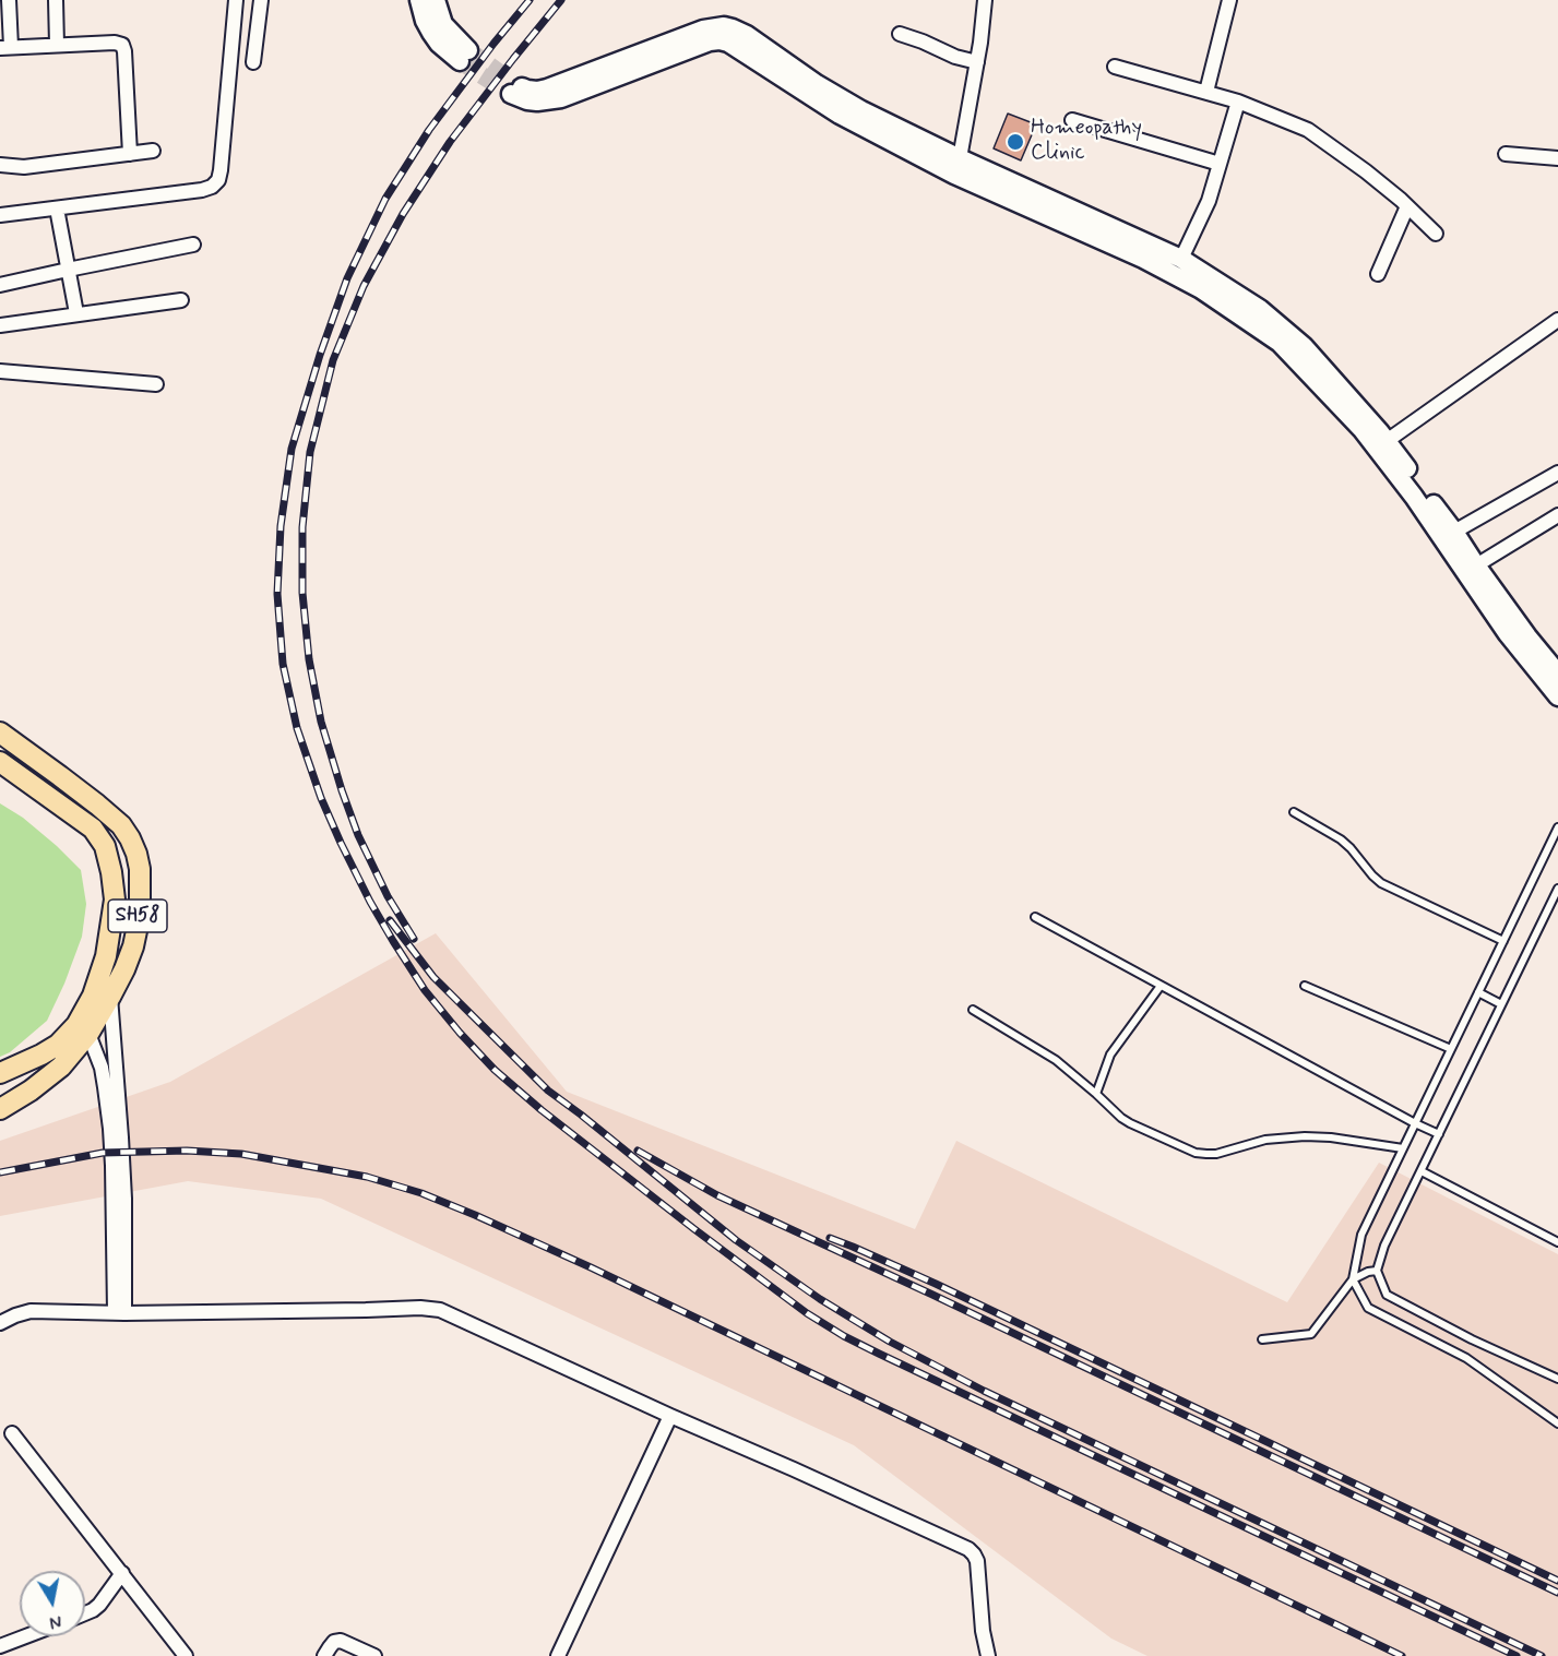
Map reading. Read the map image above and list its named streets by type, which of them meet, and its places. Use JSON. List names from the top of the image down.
{
  "streets": {
    "main road": ["SH58"]
  },
  "places": ["Homeopathy Clinic"],
  "north": "bottom"
}
